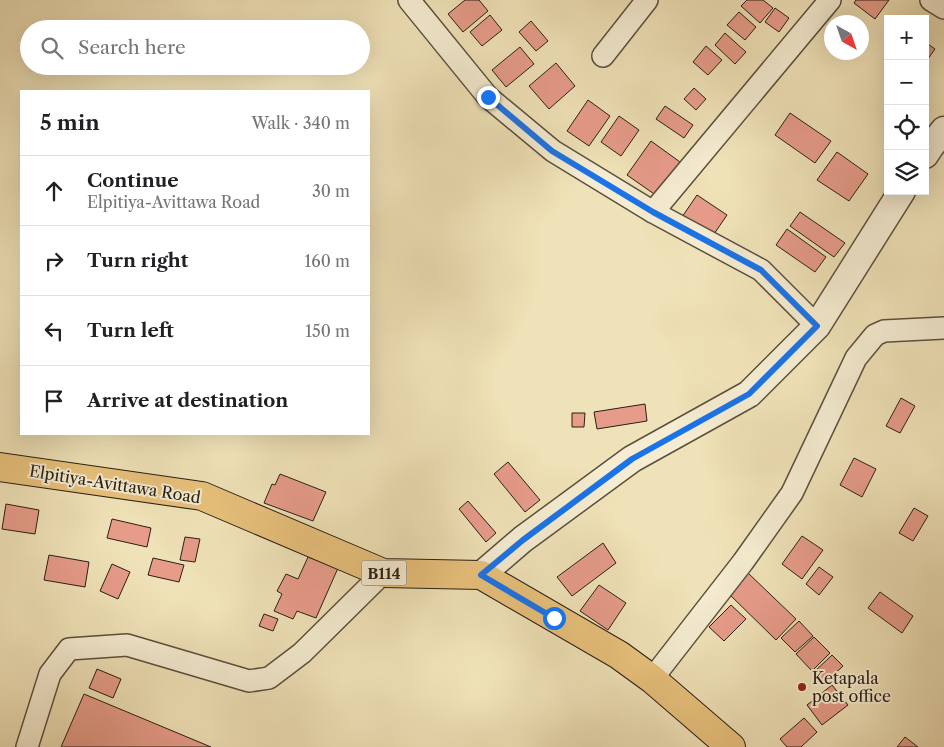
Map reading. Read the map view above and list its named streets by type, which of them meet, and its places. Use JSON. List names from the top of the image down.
{
  "streets": {
    "main road": ["Elpitiya-Avittawa Road", "B114"]
  },
  "places": ["Ketapala post office"],
  "north": "bottom right",
  "page": {
    "map_buttons": ["+", "−"],
    "search": "Search here",
    "heading": ["5 min", "Walk · 340 m"],
    "list": [
      ["Continue", "Elpitiya-Avittawa Road", "30 m"],
      ["Turn right", "160 m"],
      ["Turn left", "150 m"],
      "Arrive at destination"
    ]
  }
}
